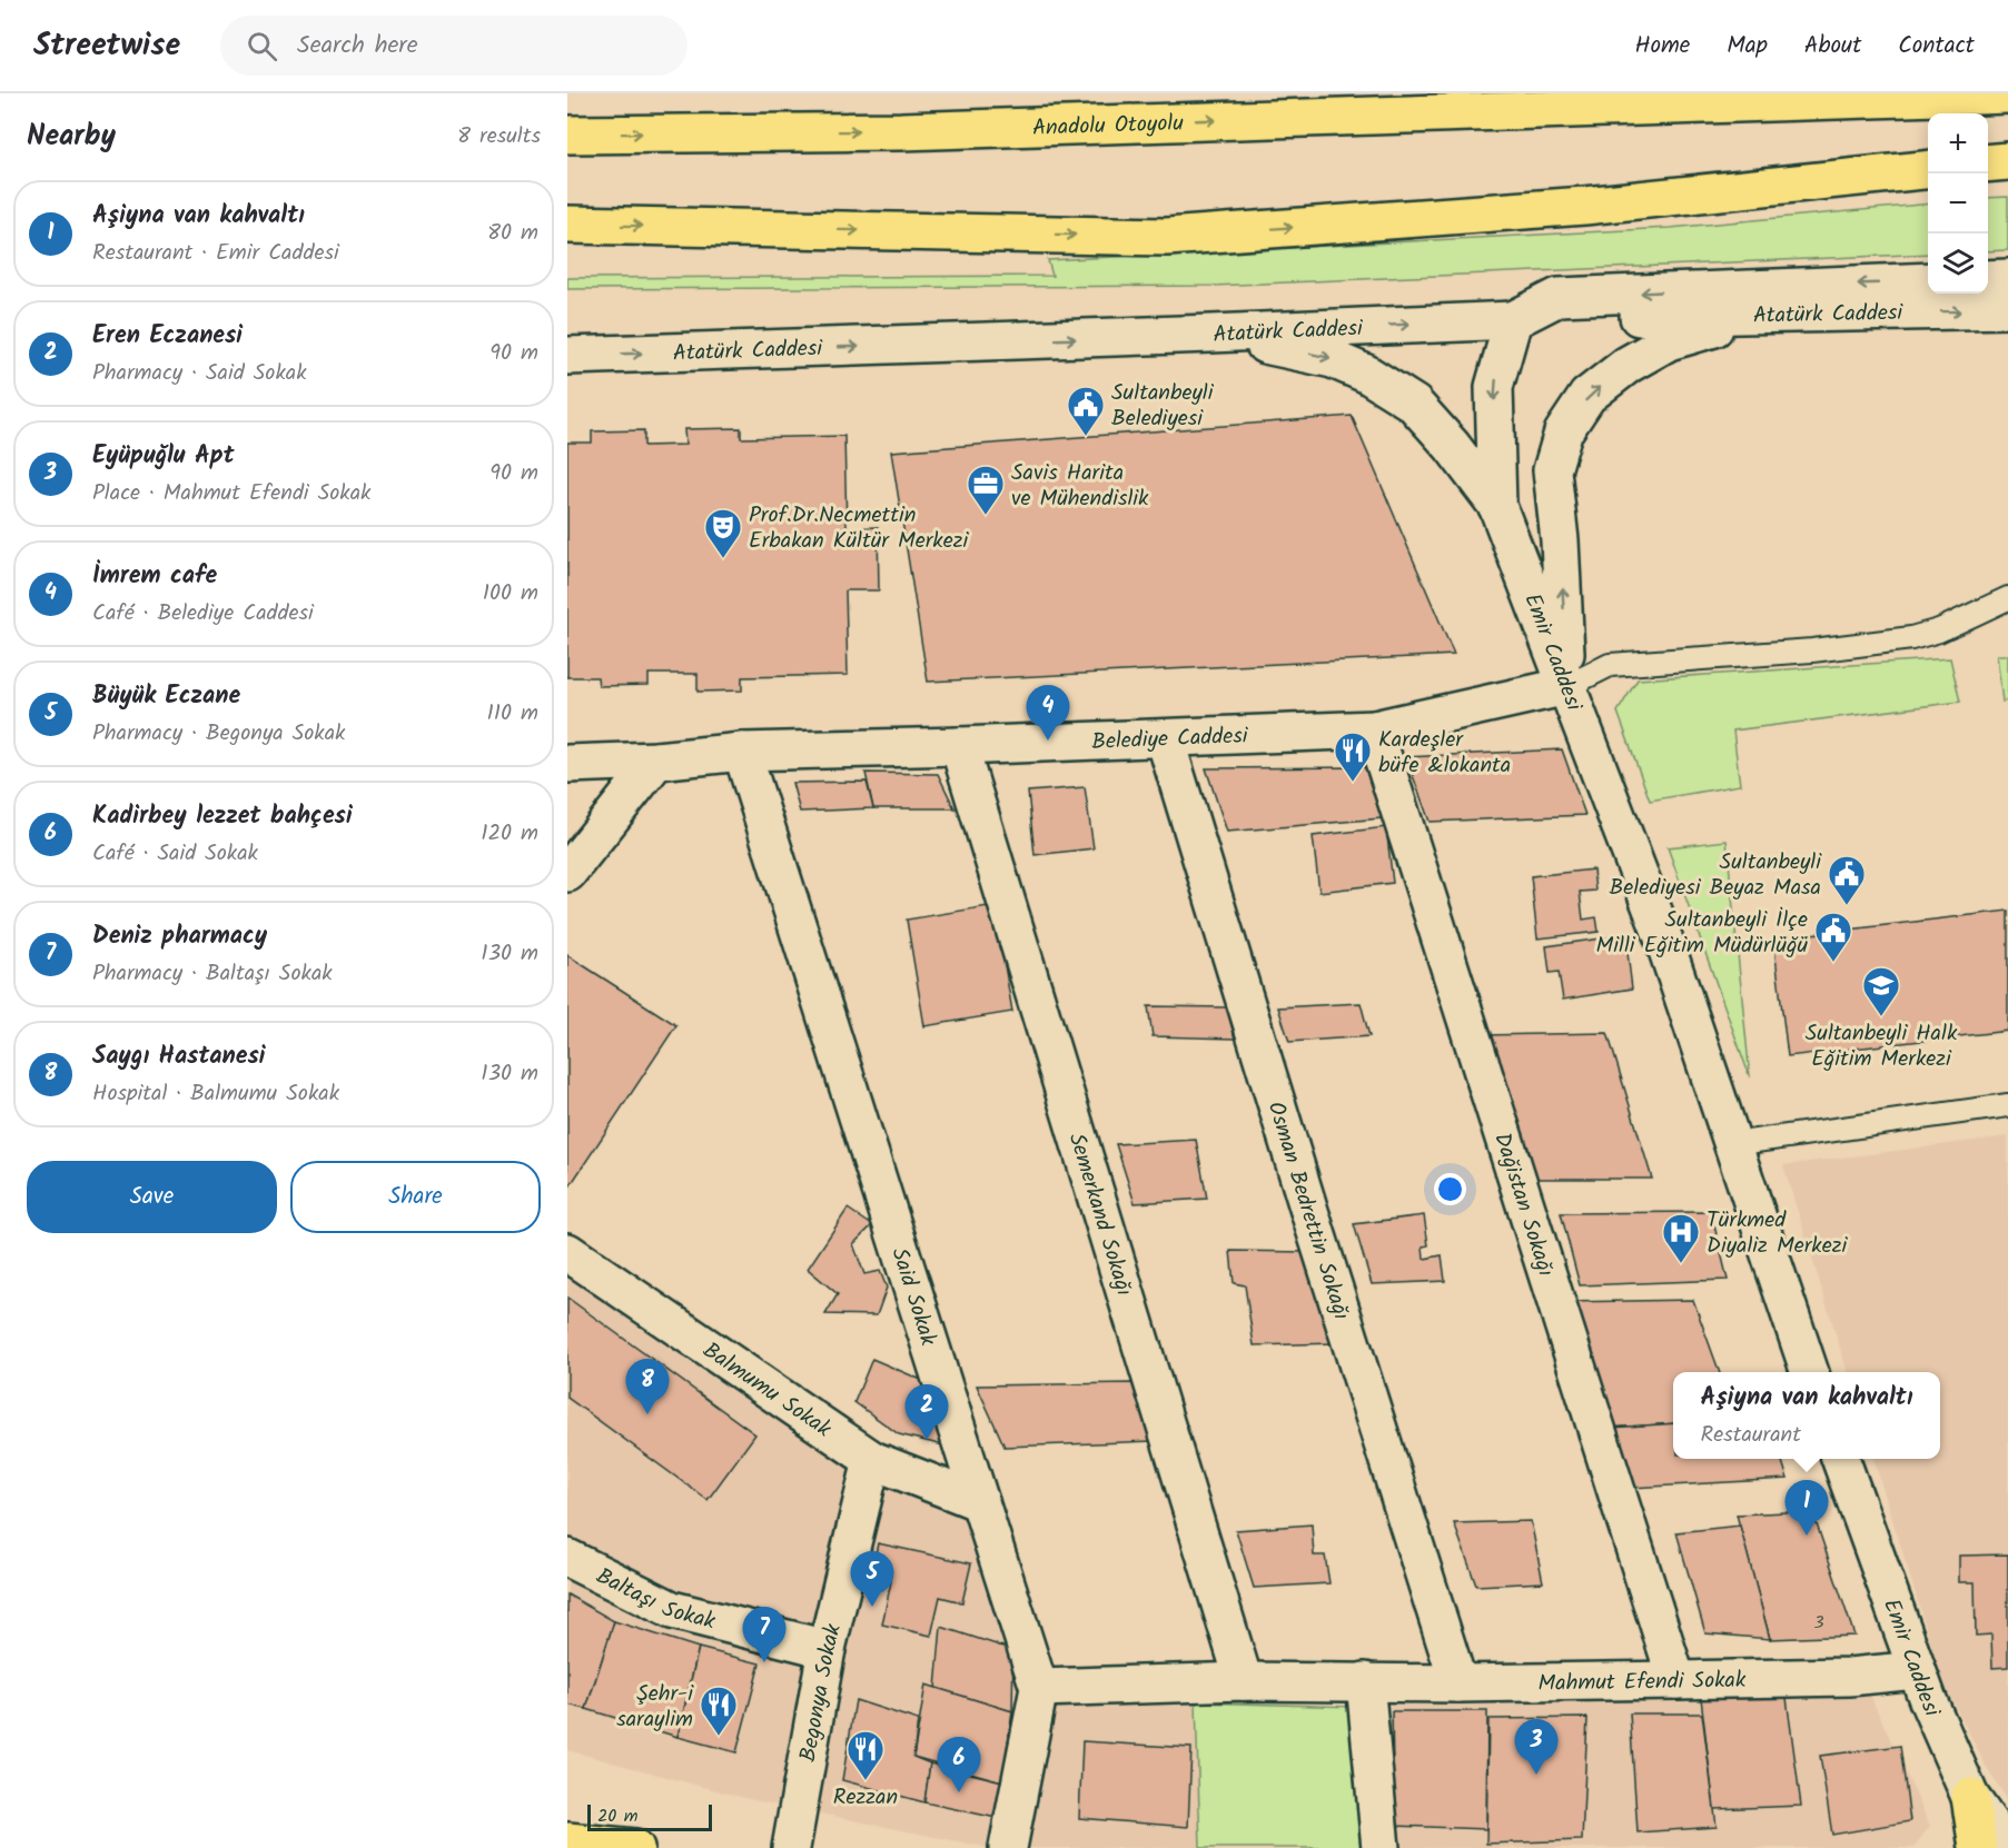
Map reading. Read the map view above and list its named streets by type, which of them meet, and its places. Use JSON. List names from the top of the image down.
{
  "streets": {
    "main road": ["Anadolu Otoyolu"],
    "street": [
      "Atatürk Caddesi",
      "Emir Caddesi",
      "Belediye Caddesi",
      "Dağistan Sokağı",
      "Osman Bedrettin Sokağı",
      "Semerkand Sokağı",
      "Said Sokak",
      "Balmumu Sokak",
      "Baltaşı Sokak",
      "Mahmut Efendi Sokak",
      "Begonya Sokak"
    ]
  },
  "crossings": [
    ["Atatürk Caddesi", "Emir Caddesi"],
    ["Emir Caddesi", "Belediye Caddesi"],
    ["Emir Caddesi", "Mahmut Efendi Sokak"],
    ["Belediye Caddesi", "Dağistan Sokağı"],
    ["Belediye Caddesi", "Osman Bedrettin Sokağı"],
    ["Belediye Caddesi", "Semerkand Sokağı"],
    ["Belediye Caddesi", "Said Sokak"],
    ["Dağistan Sokağı", "Mahmut Efendi Sokak"],
    ["Osman Bedrettin Sokağı", "Mahmut Efendi Sokak"],
    ["Semerkand Sokağı", "Mahmut Efendi Sokak"],
    ["Said Sokak", "Balmumu Sokak"],
    ["Said Sokak", "Mahmut Efendi Sokak"],
    ["Balmumu Sokak", "Begonya Sokak"],
    ["Baltaşı Sokak", "Begonya Sokak"]
  ],
  "one_way": ["Atatürk Caddesi"],
  "places": {
    "public building": ["Sultanbeyli Belediyesi", "Sultanbeyli Belediyesi Beyaz Masa", "Sultanbeyli İlçe Milli Eğitim Müdürlüğü"],
    "office": ["Savis Harita ve Mühendislik"],
    "theatre": ["Prof.Dr.Necmettin Erbakan Kültür Merkezi"],
    "restaurant": ["Kardeşler büfe &lokanta", "Şehr-i saraylim", "Rezzan"],
    "school or university": ["Sultanbeyli Halk Eğitim Merkezi"],
    "hospital": ["Türkmed Diyaliz Merkezi"]
  },
  "house_numbers": ["3"],
  "scale_bar": "20 m",
  "page": {
    "header": "Streetwise",
    "search": "Search here",
    "nav": [
      "Home",
      "Map",
      "About",
      "Contact"
    ],
    "heading": ["Nearby", "8 results"],
    "map_buttons": ["+", "−"],
    "list": [
      {
        "mark": "1",
        "name": "Aşiyna van kahvaltı",
        "note": "Restaurant · Emir Caddesi",
        "value": "80 m"
      },
      {
        "mark": "2",
        "name": "Eren Eczanesi",
        "note": "Pharmacy · Said Sokak",
        "value": "90 m"
      },
      {
        "mark": "3",
        "name": "Eyüpuğlu Apt",
        "note": "Place · Mahmut Efendi Sokak",
        "value": "90 m"
      },
      {
        "mark": "4",
        "name": "İmrem cafe",
        "note": "Café · Belediye Caddesi",
        "value": "100 m"
      },
      {
        "mark": "5",
        "name": "Büyük Eczane",
        "note": "Pharmacy · Begonya Sokak",
        "value": "110 m"
      },
      {
        "mark": "6",
        "name": "Kadirbey lezzet bahçesi",
        "note": "Café · Said Sokak",
        "value": "120 m"
      },
      {
        "mark": "7",
        "name": "Deniz pharmacy",
        "note": "Pharmacy · Baltaşı Sokak",
        "value": "130 m"
      },
      {
        "mark": "8",
        "name": "Saygı Hastanesi",
        "note": "Hospital · Balmumu Sokak",
        "value": "130 m"
      }
    ],
    "pins": [
      "4",
      "8",
      "2",
      "1",
      "5",
      "7",
      "3",
      "6"
    ],
    "buttons": ["Save", "Share"],
    "popup": ["Aşiyna van kahvaltı", "Restaurant"],
    "scale": "20 m"
  }
}
